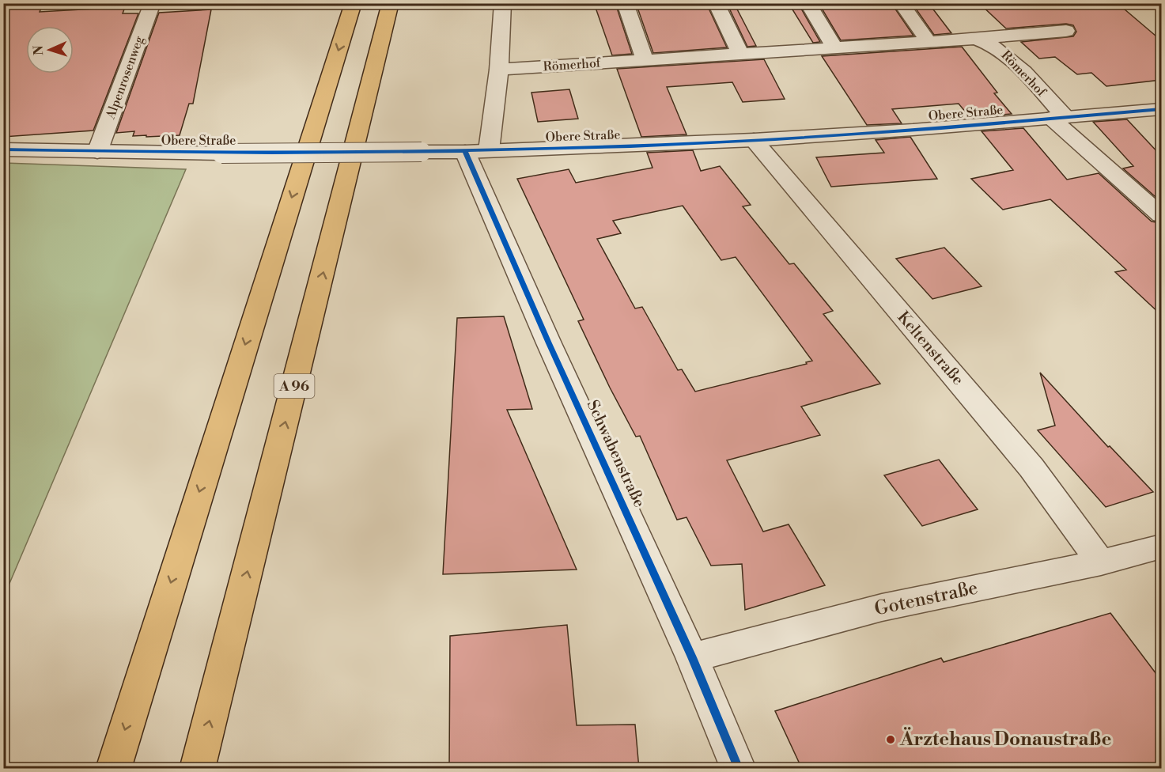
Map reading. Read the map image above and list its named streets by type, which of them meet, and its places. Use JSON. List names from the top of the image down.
{
  "streets": {
    "highway": ["A 96"],
    "street": [
      "Römerhof",
      "Alpenrosenweg",
      "Obere Straße",
      "Keltenstraße",
      "Schwabenstraße",
      "Gotenstraße"
    ]
  },
  "crossings": [
    ["Römerhof", "Obere Straße"],
    ["Alpenrosenweg", "Obere Straße"],
    ["Obere Straße", "Keltenstraße"],
    ["Obere Straße", "Schwabenstraße"],
    ["Keltenstraße", "Gotenstraße"],
    ["Schwabenstraße", "Gotenstraße"]
  ],
  "places": ["Ärztehaus Donaustraße"],
  "north": "left"
}
